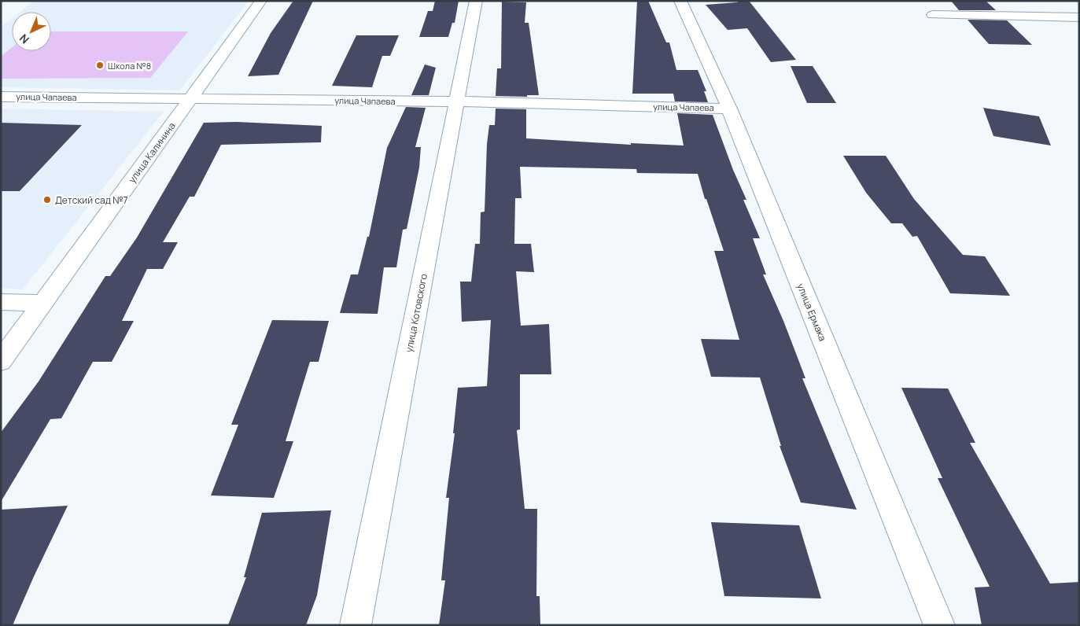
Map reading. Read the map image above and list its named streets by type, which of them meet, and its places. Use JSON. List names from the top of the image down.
{
  "streets": {
    "street": [
      "улица Чапаева",
      "улица Калинина",
      "улица Ермака",
      "улица Котовского"
    ]
  },
  "crossings": [
    ["улица Чапаева", "улица Калинина"],
    ["улица Чапаева", "улица Ермака"],
    ["улица Чапаева", "улица Котовского"]
  ],
  "places": ["Школа №8", "Детский сад №7"],
  "north": "bottom left"
}
